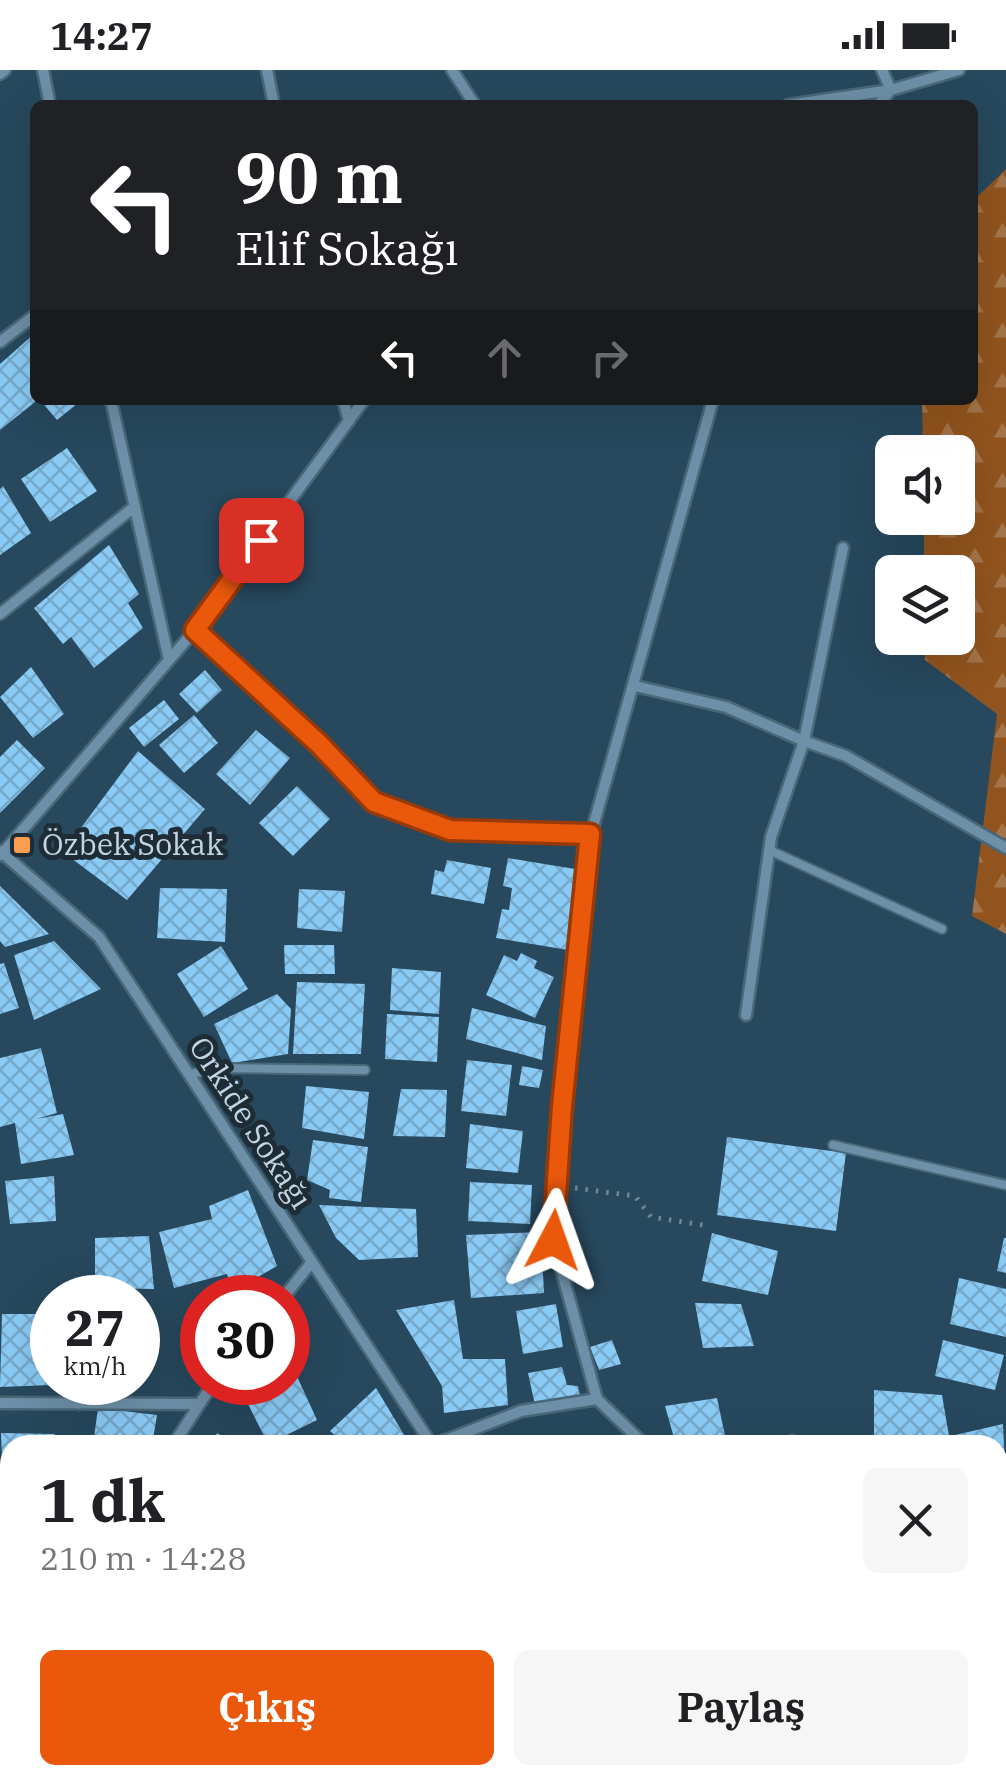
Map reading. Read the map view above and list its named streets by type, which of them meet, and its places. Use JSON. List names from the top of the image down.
{
  "streets": {
    "street": ["Orkide Sokağı"]
  },
  "places": {
    "transit": ["Özbek Sokak"]
  },
  "page": {
    "status": "14:27",
    "turn": ["90 m", "Elif Sokağı"],
    "speed": "27 km/h",
    "limit": "30",
    "heading": ["1 dk", "210 m · 14:28"],
    "buttons": ["Çıkış", "Paylaş"]
  }
}
